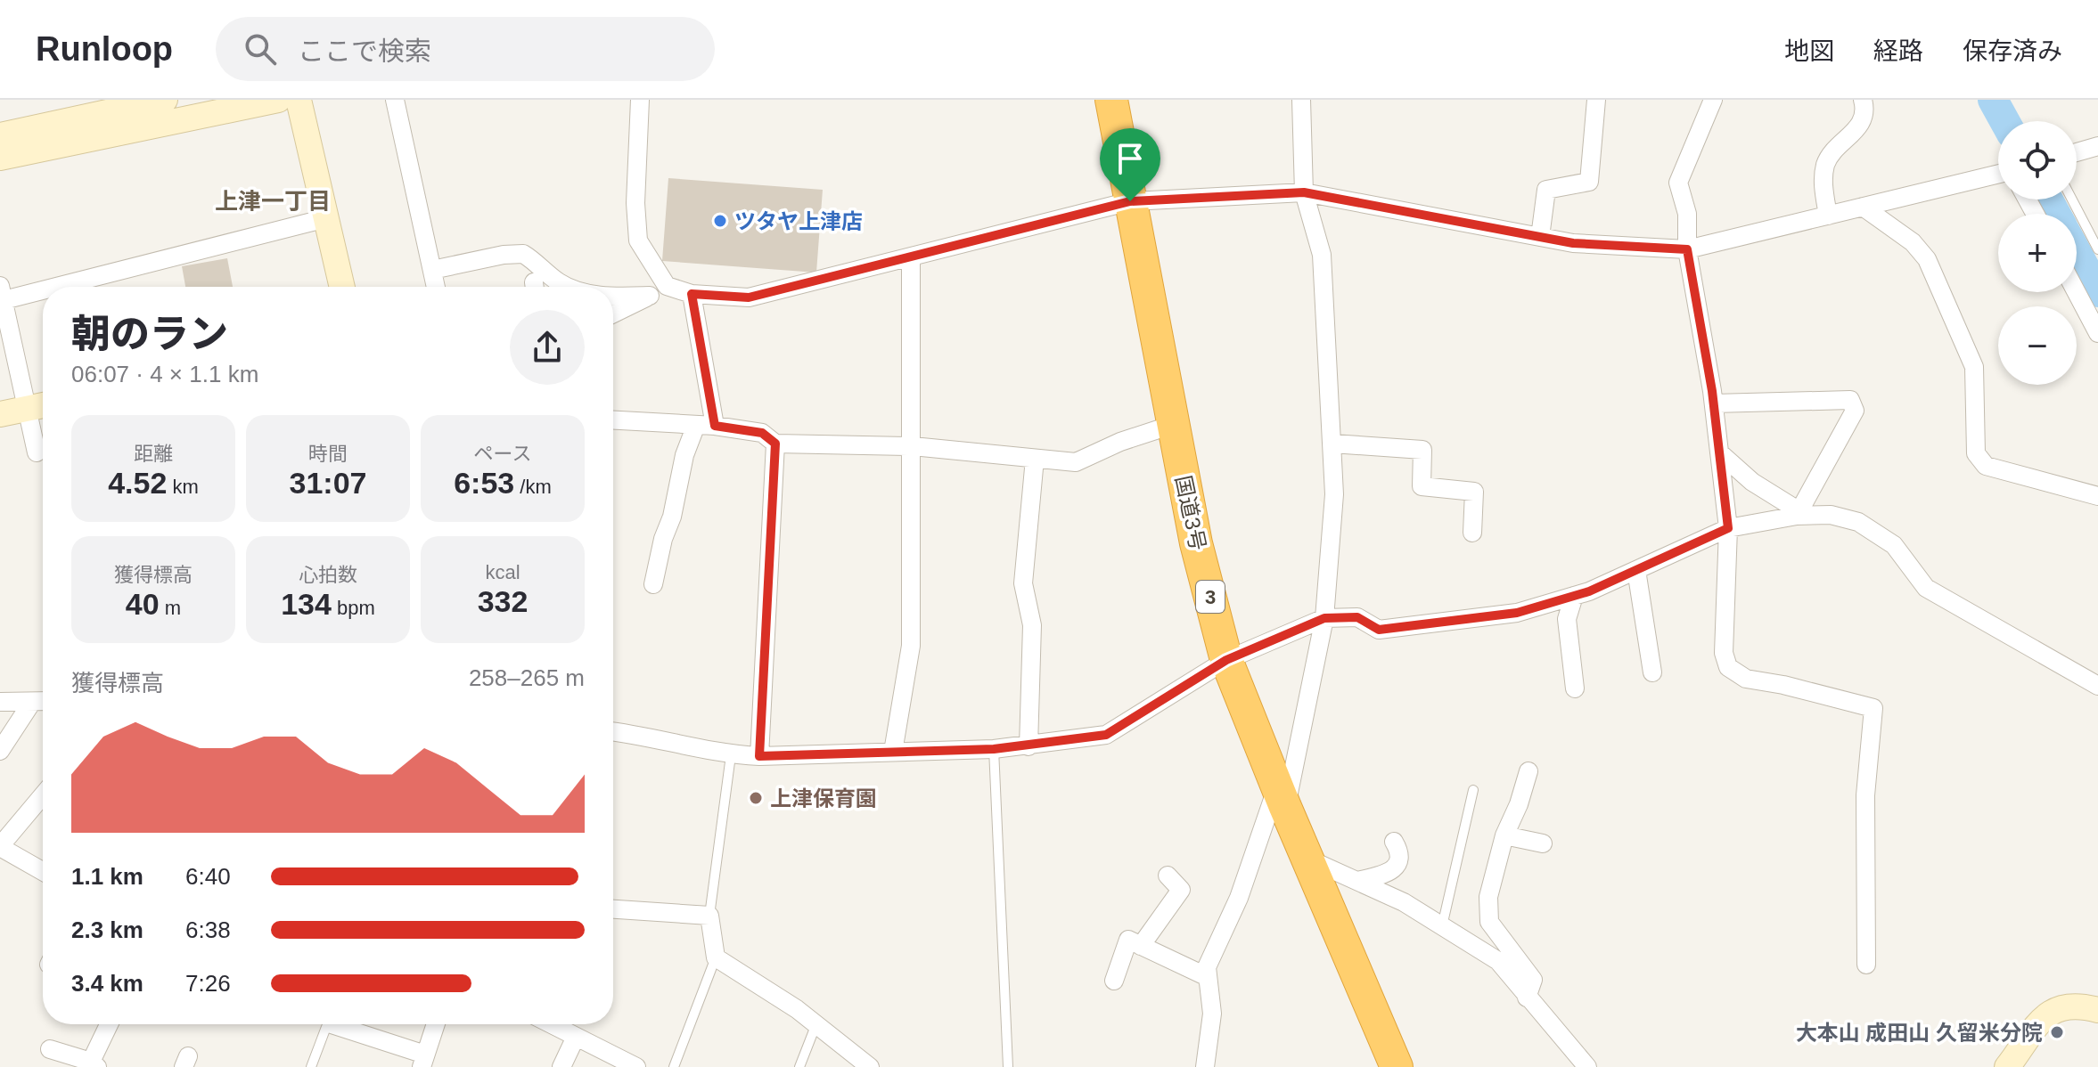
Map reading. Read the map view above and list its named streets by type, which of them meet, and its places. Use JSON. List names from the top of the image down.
{
  "streets": {
    "highway": ["国道3号", "3"]
  },
  "districts": ["上津一丁目"],
  "places": ["ツタヤ上津店", "上津保育園", "大本山 成田山 久留米分院"],
  "page": {
    "header": "Runloop",
    "search": "ここで検索",
    "nav": ["地図", "経路", "保存済み"],
    "map_buttons": ["+", "−"],
    "heading": ["朝のラン", "06:07 · 4 × 1.1 km"],
    "stats": [
      ["距離", "4.52 km"],
      ["時間", "31:07"],
      ["ペース", "6:53 /km"],
      ["獲得標高", "40 m"],
      ["心拍数", "134 bpm"],
      ["kcal", "332"]
    ],
    "chart": ["獲得標高", "258–265 m"],
    "list": [
      {
        "name": "1.1 km",
        "note": "6:40"
      },
      {
        "name": "2.3 km",
        "note": "6:38"
      },
      {
        "name": "3.4 km",
        "note": "7:26"
      }
    ]
  }
}
